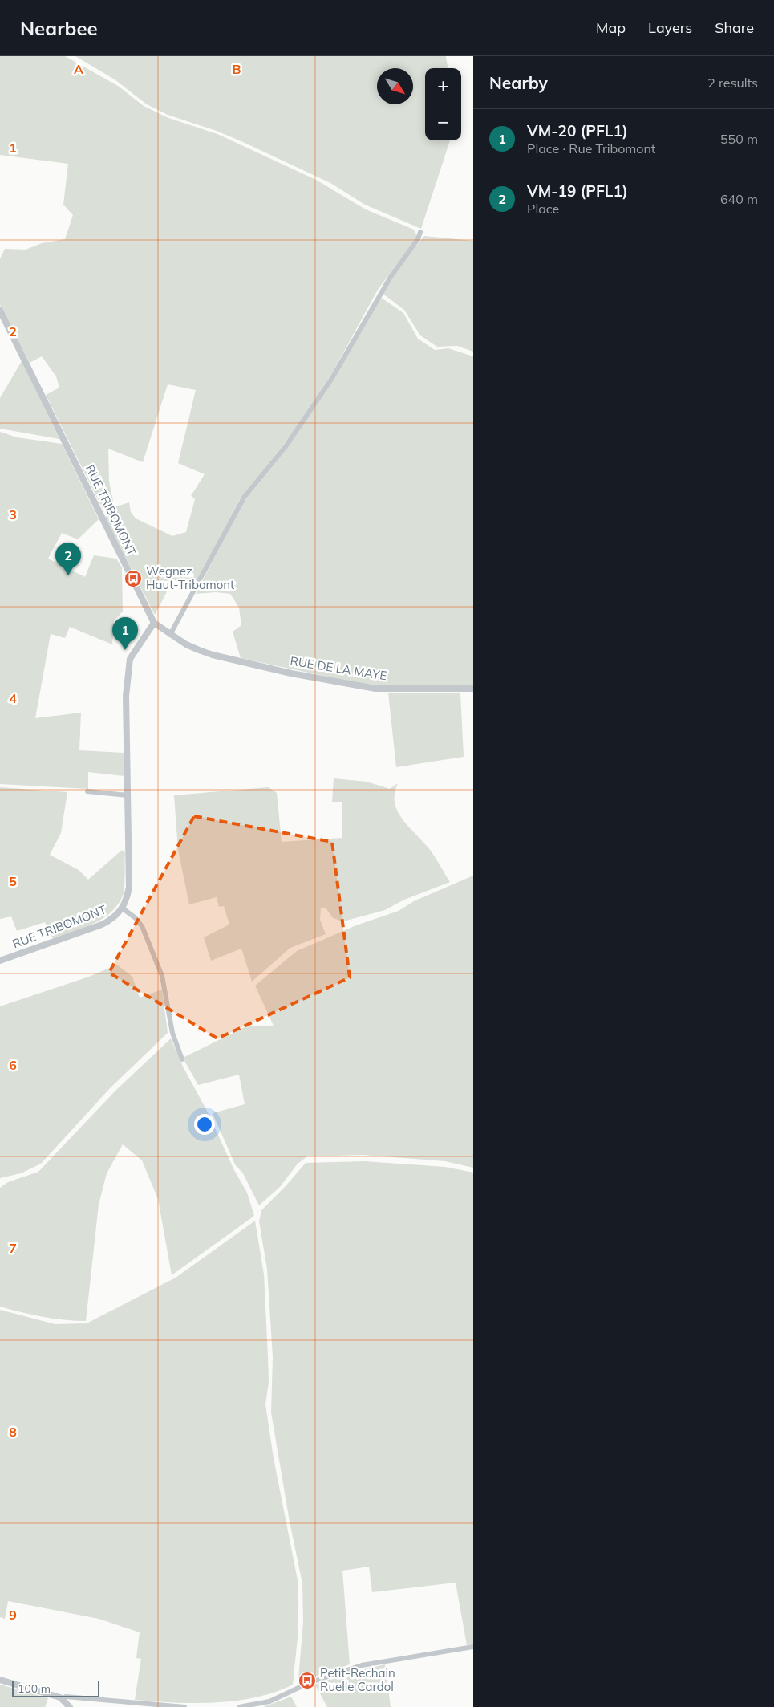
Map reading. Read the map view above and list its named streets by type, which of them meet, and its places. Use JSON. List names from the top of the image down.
{
  "streets": {
    "street": ["RUE TRIBOMONT", "RUE DE LA MAYE"]
  },
  "crossings": [
    ["RUE TRIBOMONT", "RUE DE LA MAYE"]
  ],
  "places": {
    "bus stop": ["Wegnez Haut-Tribomont", "Petit-Rechain Ruelle Cardol"]
  },
  "scale_bar": "100 m",
  "north": "bottom right",
  "page": {
    "header": "Nearbee",
    "nav": ["Map", "Layers", "Share"],
    "heading": ["Nearby", "2 results"],
    "map_buttons": ["+", "−"],
    "list": [
      {
        "mark": "1",
        "name": "VM-20 (PFL1)",
        "note": "Place · Rue Tribomont",
        "value": "550 m"
      },
      {
        "mark": "2",
        "name": "VM-19 (PFL1)",
        "note": "Place",
        "value": "640 m"
      }
    ],
    "pins": ["2", "1"],
    "scale": "100 m"
  },
  "grid": {
    "columns": ["A", "B"],
    "rows": [
      "1",
      "2",
      "3",
      "4",
      "5",
      "6",
      "7",
      "8",
      "9"
    ]
  }
}
